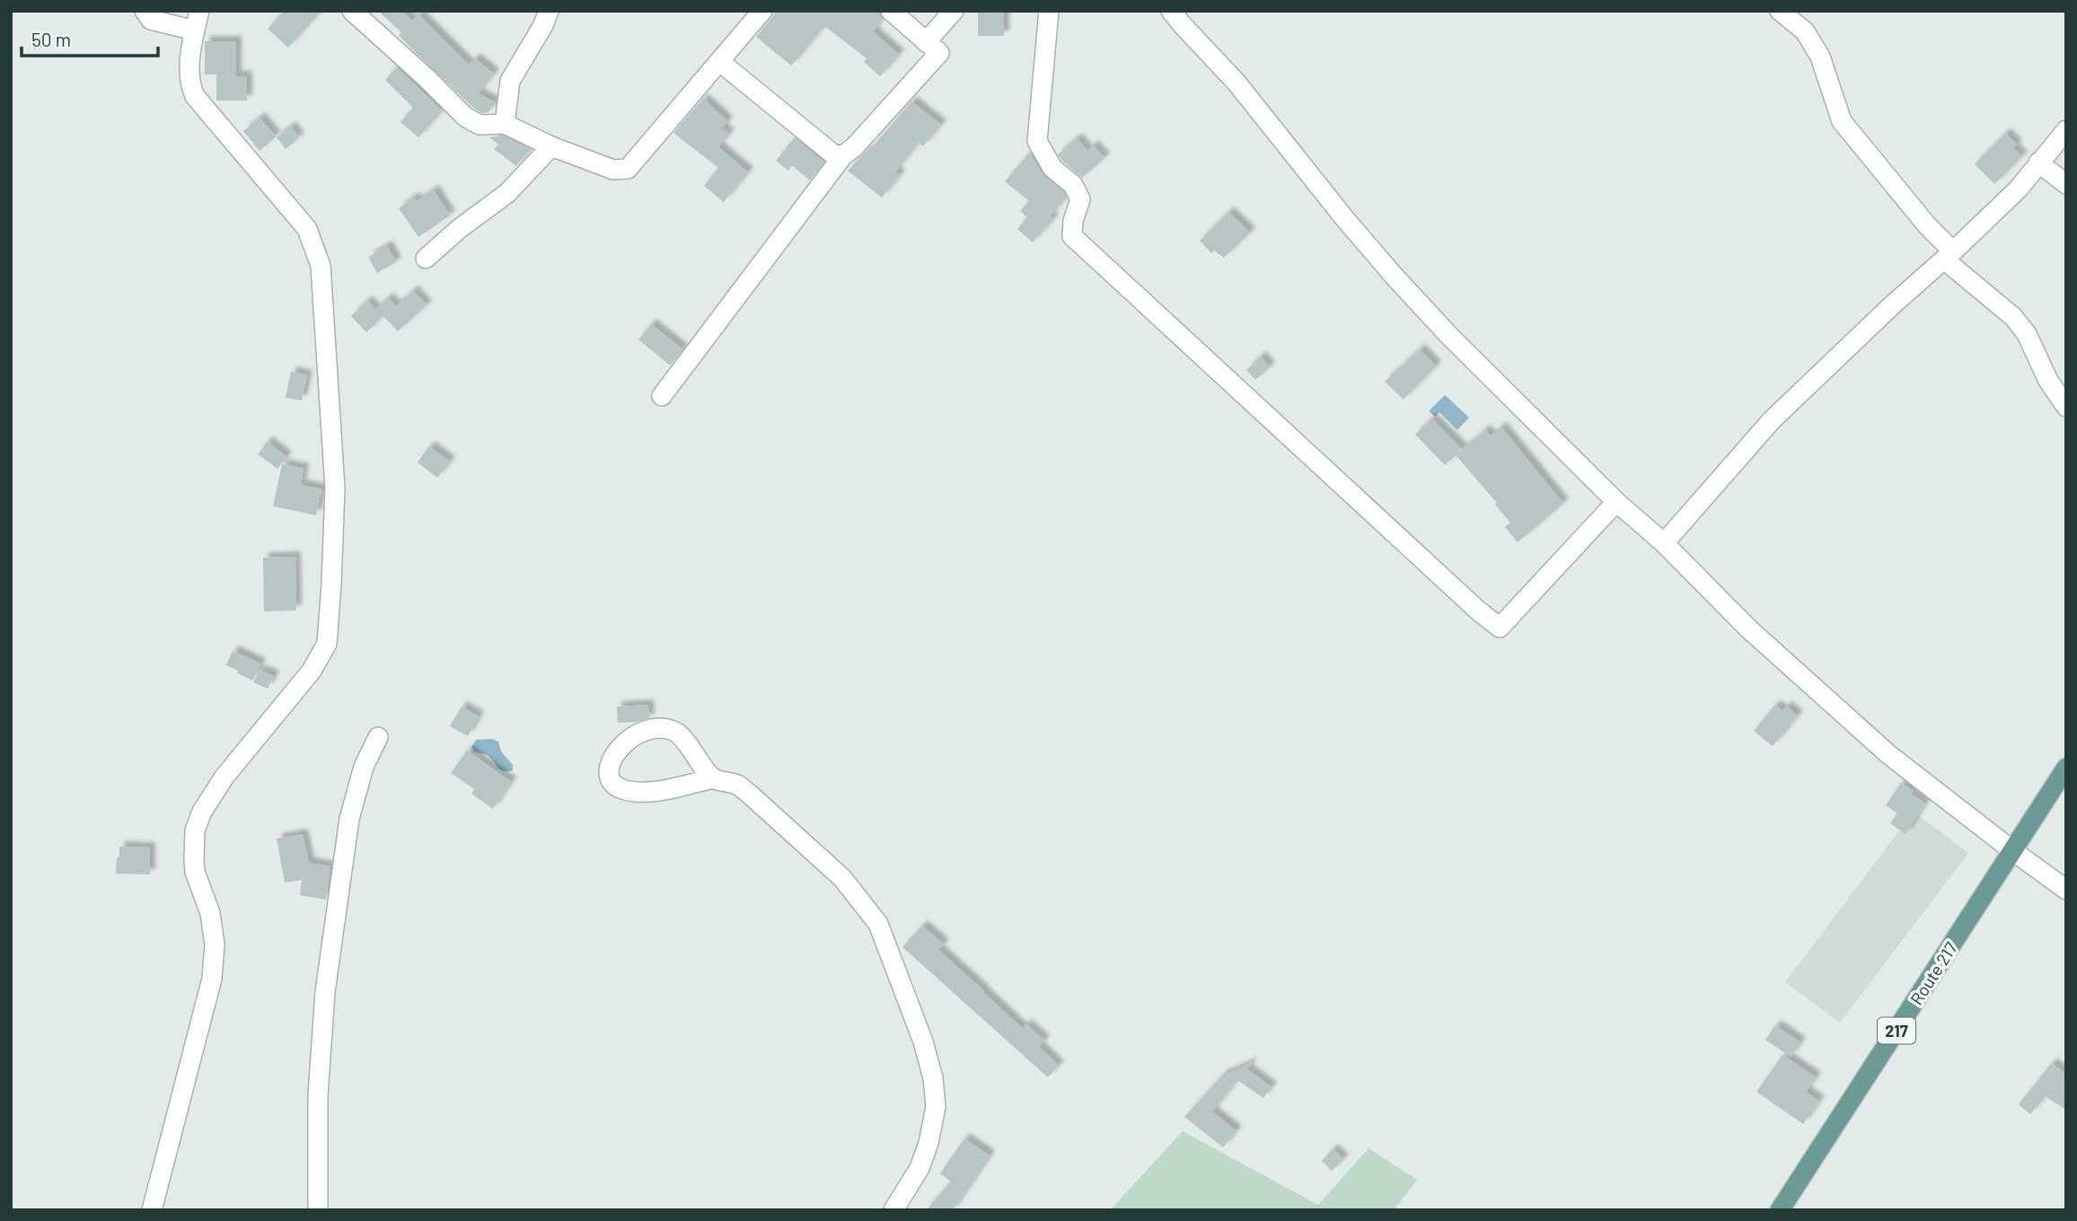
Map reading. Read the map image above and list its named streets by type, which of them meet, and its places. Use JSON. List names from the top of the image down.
{
  "streets": {
    "main road": ["Route 217", "217"]
  },
  "scale_bar": "50 m"
}
